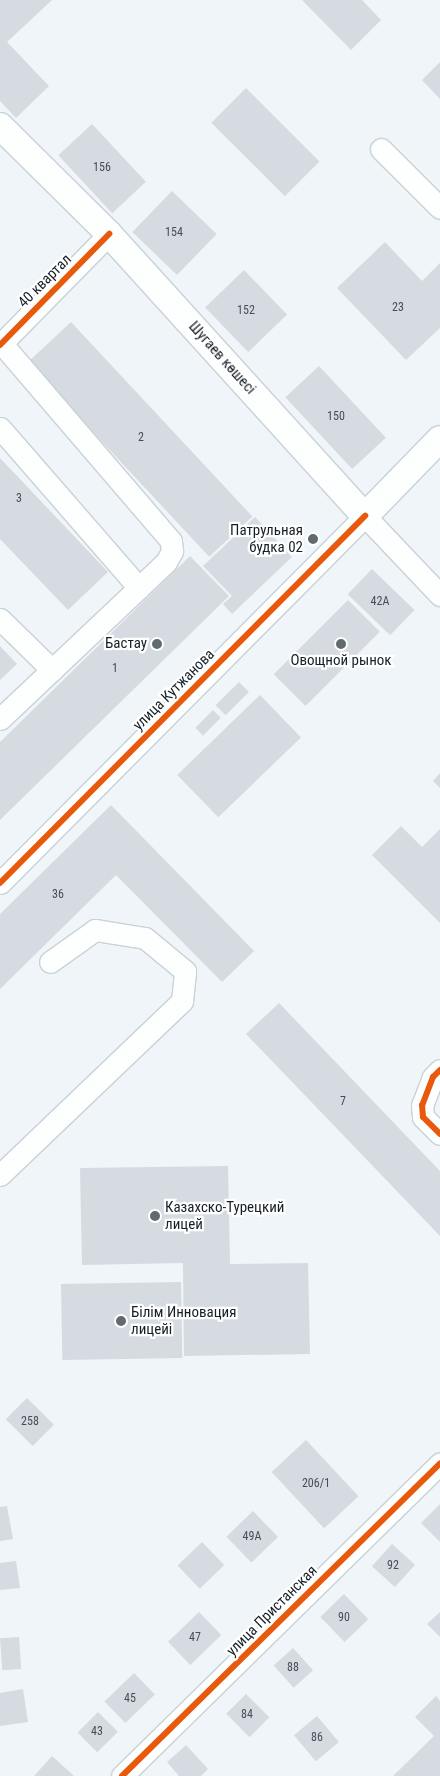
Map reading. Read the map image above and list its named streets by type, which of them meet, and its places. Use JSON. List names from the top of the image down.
{
  "streets": {
    "main road": ["Шугаев көшесі", "улица Кутжанова"],
    "street": ["40 квартал", "улица Пристанская"]
  },
  "crossings": [
    ["40 квартал", "Шугаев көшесі"],
    ["Шугаев көшесі", "улица Кутжанова"]
  ],
  "places": [
    "Патрульная будка 02",
    "Бастау",
    "Овощной рынок",
    "Казахско-Турецкий лицей",
    "Білім Инновация лицейі"
  ],
  "house_numbers": [
    "156",
    "154",
    "23",
    "152",
    "150",
    "2",
    "3",
    "42А",
    "1",
    "36",
    "7",
    "258",
    "206/1",
    "49А",
    "92",
    "90",
    "47",
    "88",
    "45",
    "84",
    "43",
    "86"
  ]
}
